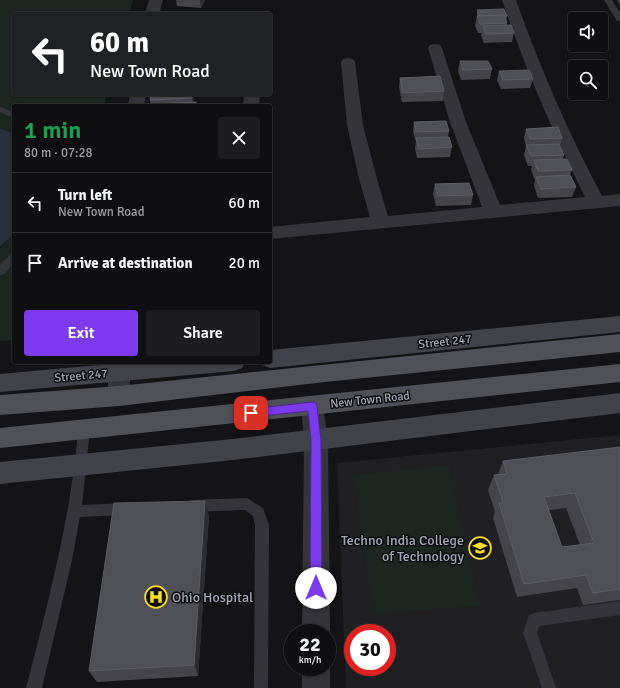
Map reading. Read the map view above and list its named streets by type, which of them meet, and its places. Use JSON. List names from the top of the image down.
{
  "streets": {
    "main road": ["New Town Road"],
    "street": ["Street 247"]
  },
  "places": {
    "school or university": ["Techno India College of Technology"],
    "hospital": ["Ohio Hospital"]
  },
  "page": {
    "turn": ["60 m", "New Town Road"],
    "heading": ["1 min", "80 m · 07:28"],
    "list": [
      {
        "name": "Turn left",
        "note": "New Town Road",
        "value": "60 m"
      },
      {
        "name": "Arrive at destination",
        "value": "20 m"
      }
    ],
    "buttons": ["Exit", "Share"],
    "speed": "22 km/h",
    "limit": "30"
  }
}
